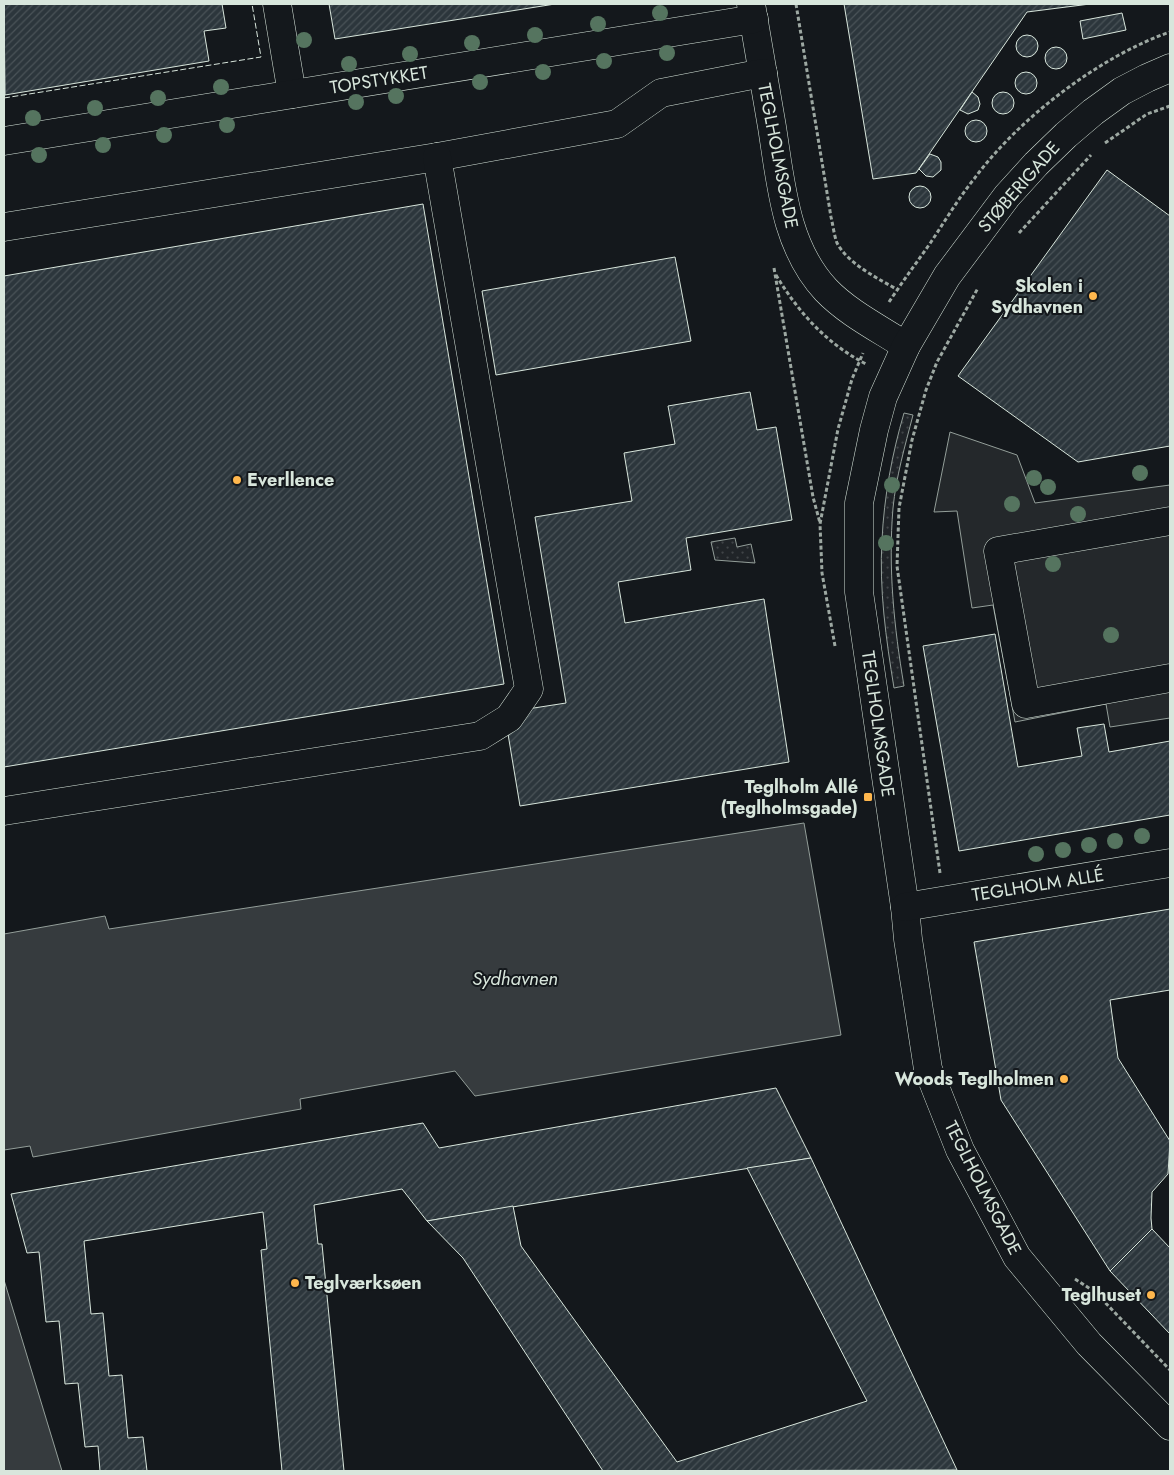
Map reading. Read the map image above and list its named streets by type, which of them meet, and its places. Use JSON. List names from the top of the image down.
{
  "streets": {
    "street": [
      "TOPSTYKKET",
      "TEGLHOLMSGADE",
      "STØBERIGADE",
      "TEGLHOLM ALLÉ"
    ]
  },
  "crossings": [
    ["TOPSTYKKET", "TEGLHOLMSGADE"],
    ["TEGLHOLMSGADE", "STØBERIGADE"],
    ["TEGLHOLMSGADE", "TEGLHOLM ALLÉ"]
  ],
  "water": ["Sydhavnen"],
  "places": {
    "other": [
      "Skolen i Sydhavnen",
      "Everllence",
      "Woods Teglholmen",
      "Teglværksøen",
      "Teglhuset"
    ],
    "transit": ["Teglholm Allé (Teglholmsgade)"]
  }
}
